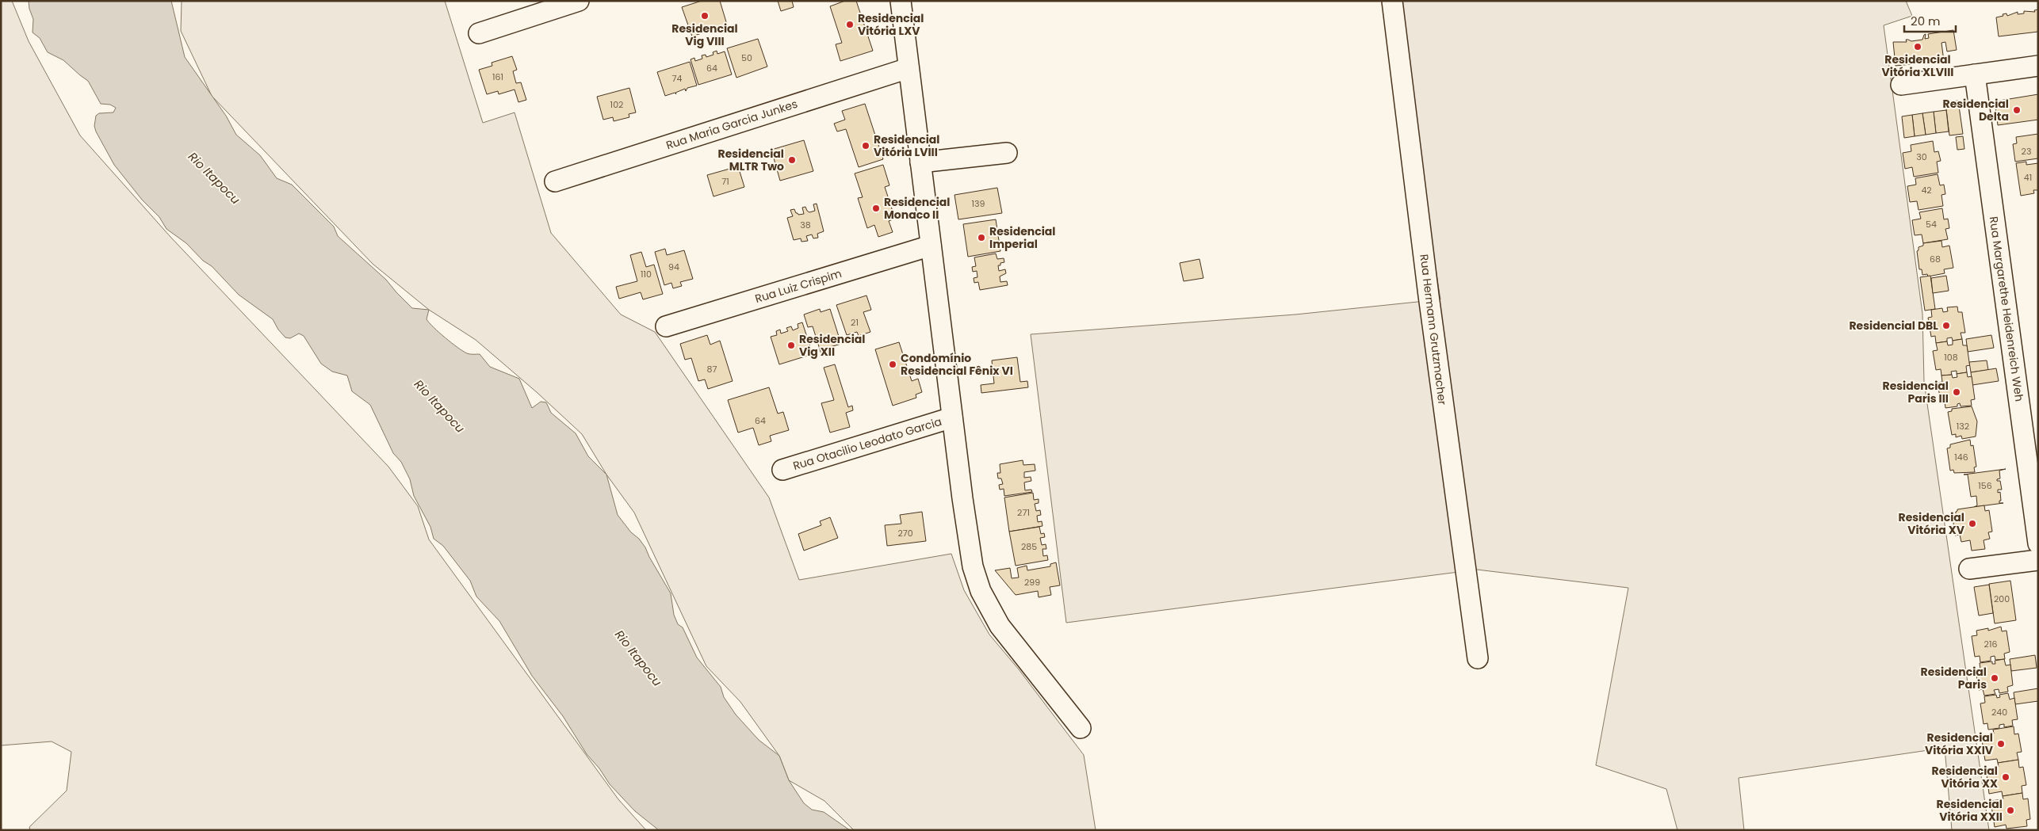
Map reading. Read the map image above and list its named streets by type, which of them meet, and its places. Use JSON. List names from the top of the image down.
{
  "streets": {
    "street": [
      "Rua Maria Garcia Junkes",
      "Rua Luiz Crispim",
      "Rua Margarethe Heidenreich Weh",
      "Rua Hermann Grutzmacher",
      "Rua Otacilio Leodato Garcia"
    ]
  },
  "water": ["Rio Itapocu"],
  "places": [
    "Residencial Vig VIII",
    "Residencial Vitória LXV",
    "Residencial Vitória XLVIII",
    "Residencial Delta",
    "Residencial Vitória LVIII",
    "Residencial MLTR Two",
    "Residencial Monaco II",
    "Residencial Imperial",
    "Residencial DBL",
    "Residencial Vig XII",
    "Condomínio Residencial Fênix VI",
    "Residencial Paris III",
    "Residencial Vitória XV",
    "Residencial Paris",
    "Residencial Vitória XXIV",
    "Residencial Vitória XX",
    "Residencial Vitória XXII"
  ],
  "house_numbers": [
    "50",
    "64",
    "161",
    "74",
    "102",
    "23",
    "30",
    "41",
    "71",
    "42",
    "139",
    "54",
    "38",
    "68",
    "94",
    "110",
    "21",
    "108",
    "87",
    "64",
    "132",
    "146",
    "156",
    "271",
    "270",
    "285",
    "299",
    "200",
    "216",
    "240"
  ],
  "scale_bar": "20 m"
}
